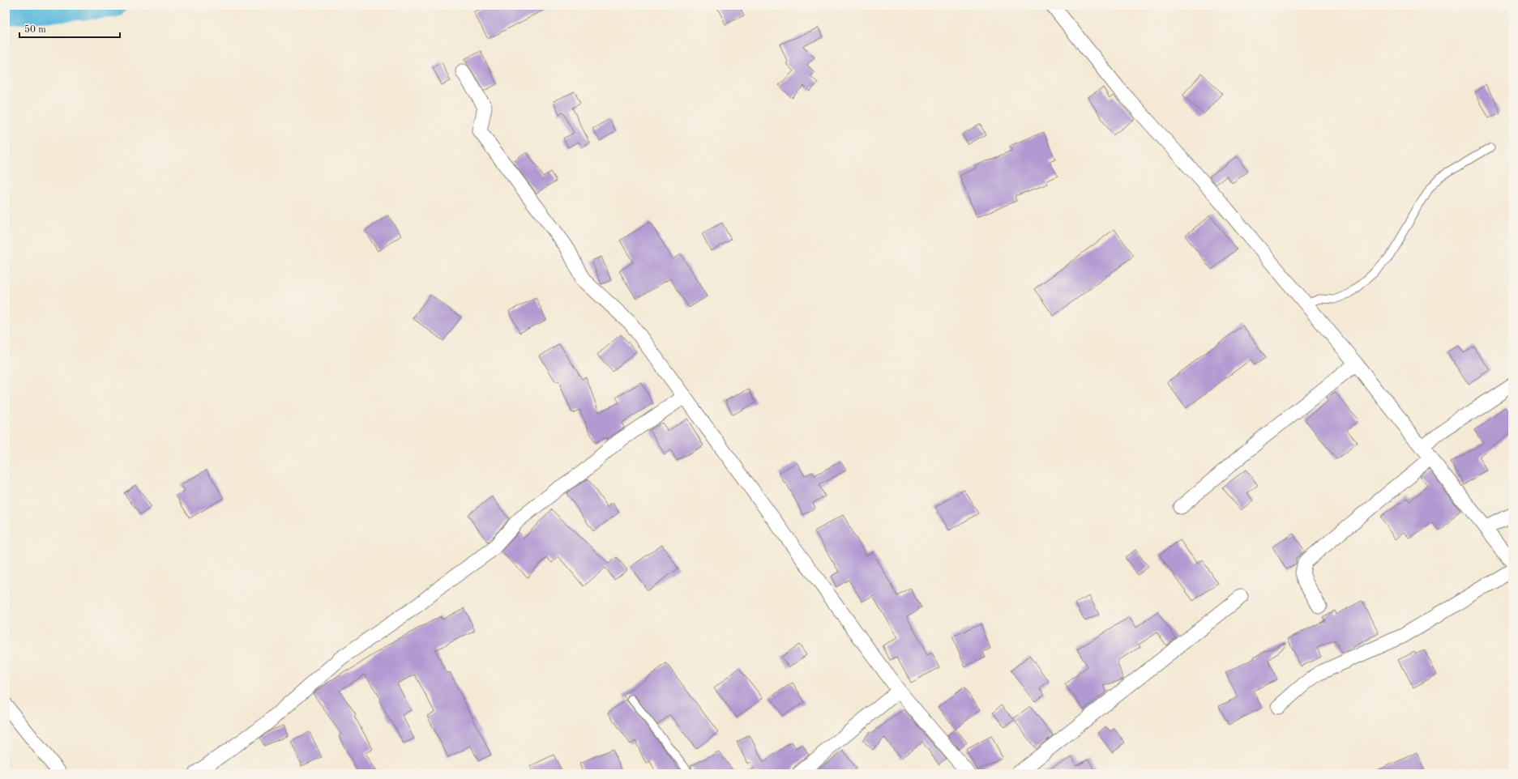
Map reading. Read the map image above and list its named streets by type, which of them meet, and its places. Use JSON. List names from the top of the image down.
{
  "scale_bar": "50 m"
}
